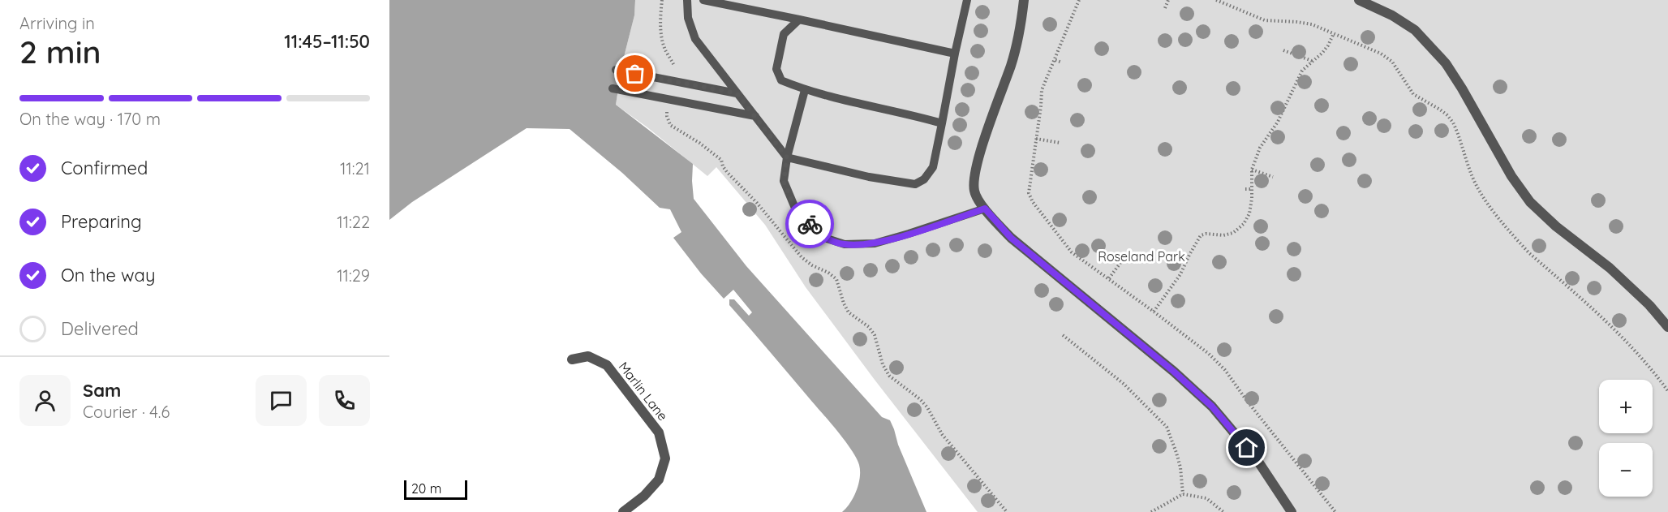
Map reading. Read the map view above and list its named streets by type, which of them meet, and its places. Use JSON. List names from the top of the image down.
{
  "streets": {
    "street": ["Marlin Lane"]
  },
  "parks": ["Roseland Park"],
  "scale_bar": "20 m",
  "page": {
    "heading": ["2 min", "Arriving in", "11:45–11:50"],
    "panel": ["Sam", "Courier · 4.6"],
    "bar": "On the way · 170 m",
    "list": [
      ["Confirmed", "11:21"],
      ["Preparing", "11:22"],
      ["On the way", "11:29"],
      "Delivered"
    ],
    "map_buttons": ["+", "−"],
    "scale": "20 m"
  }
}
